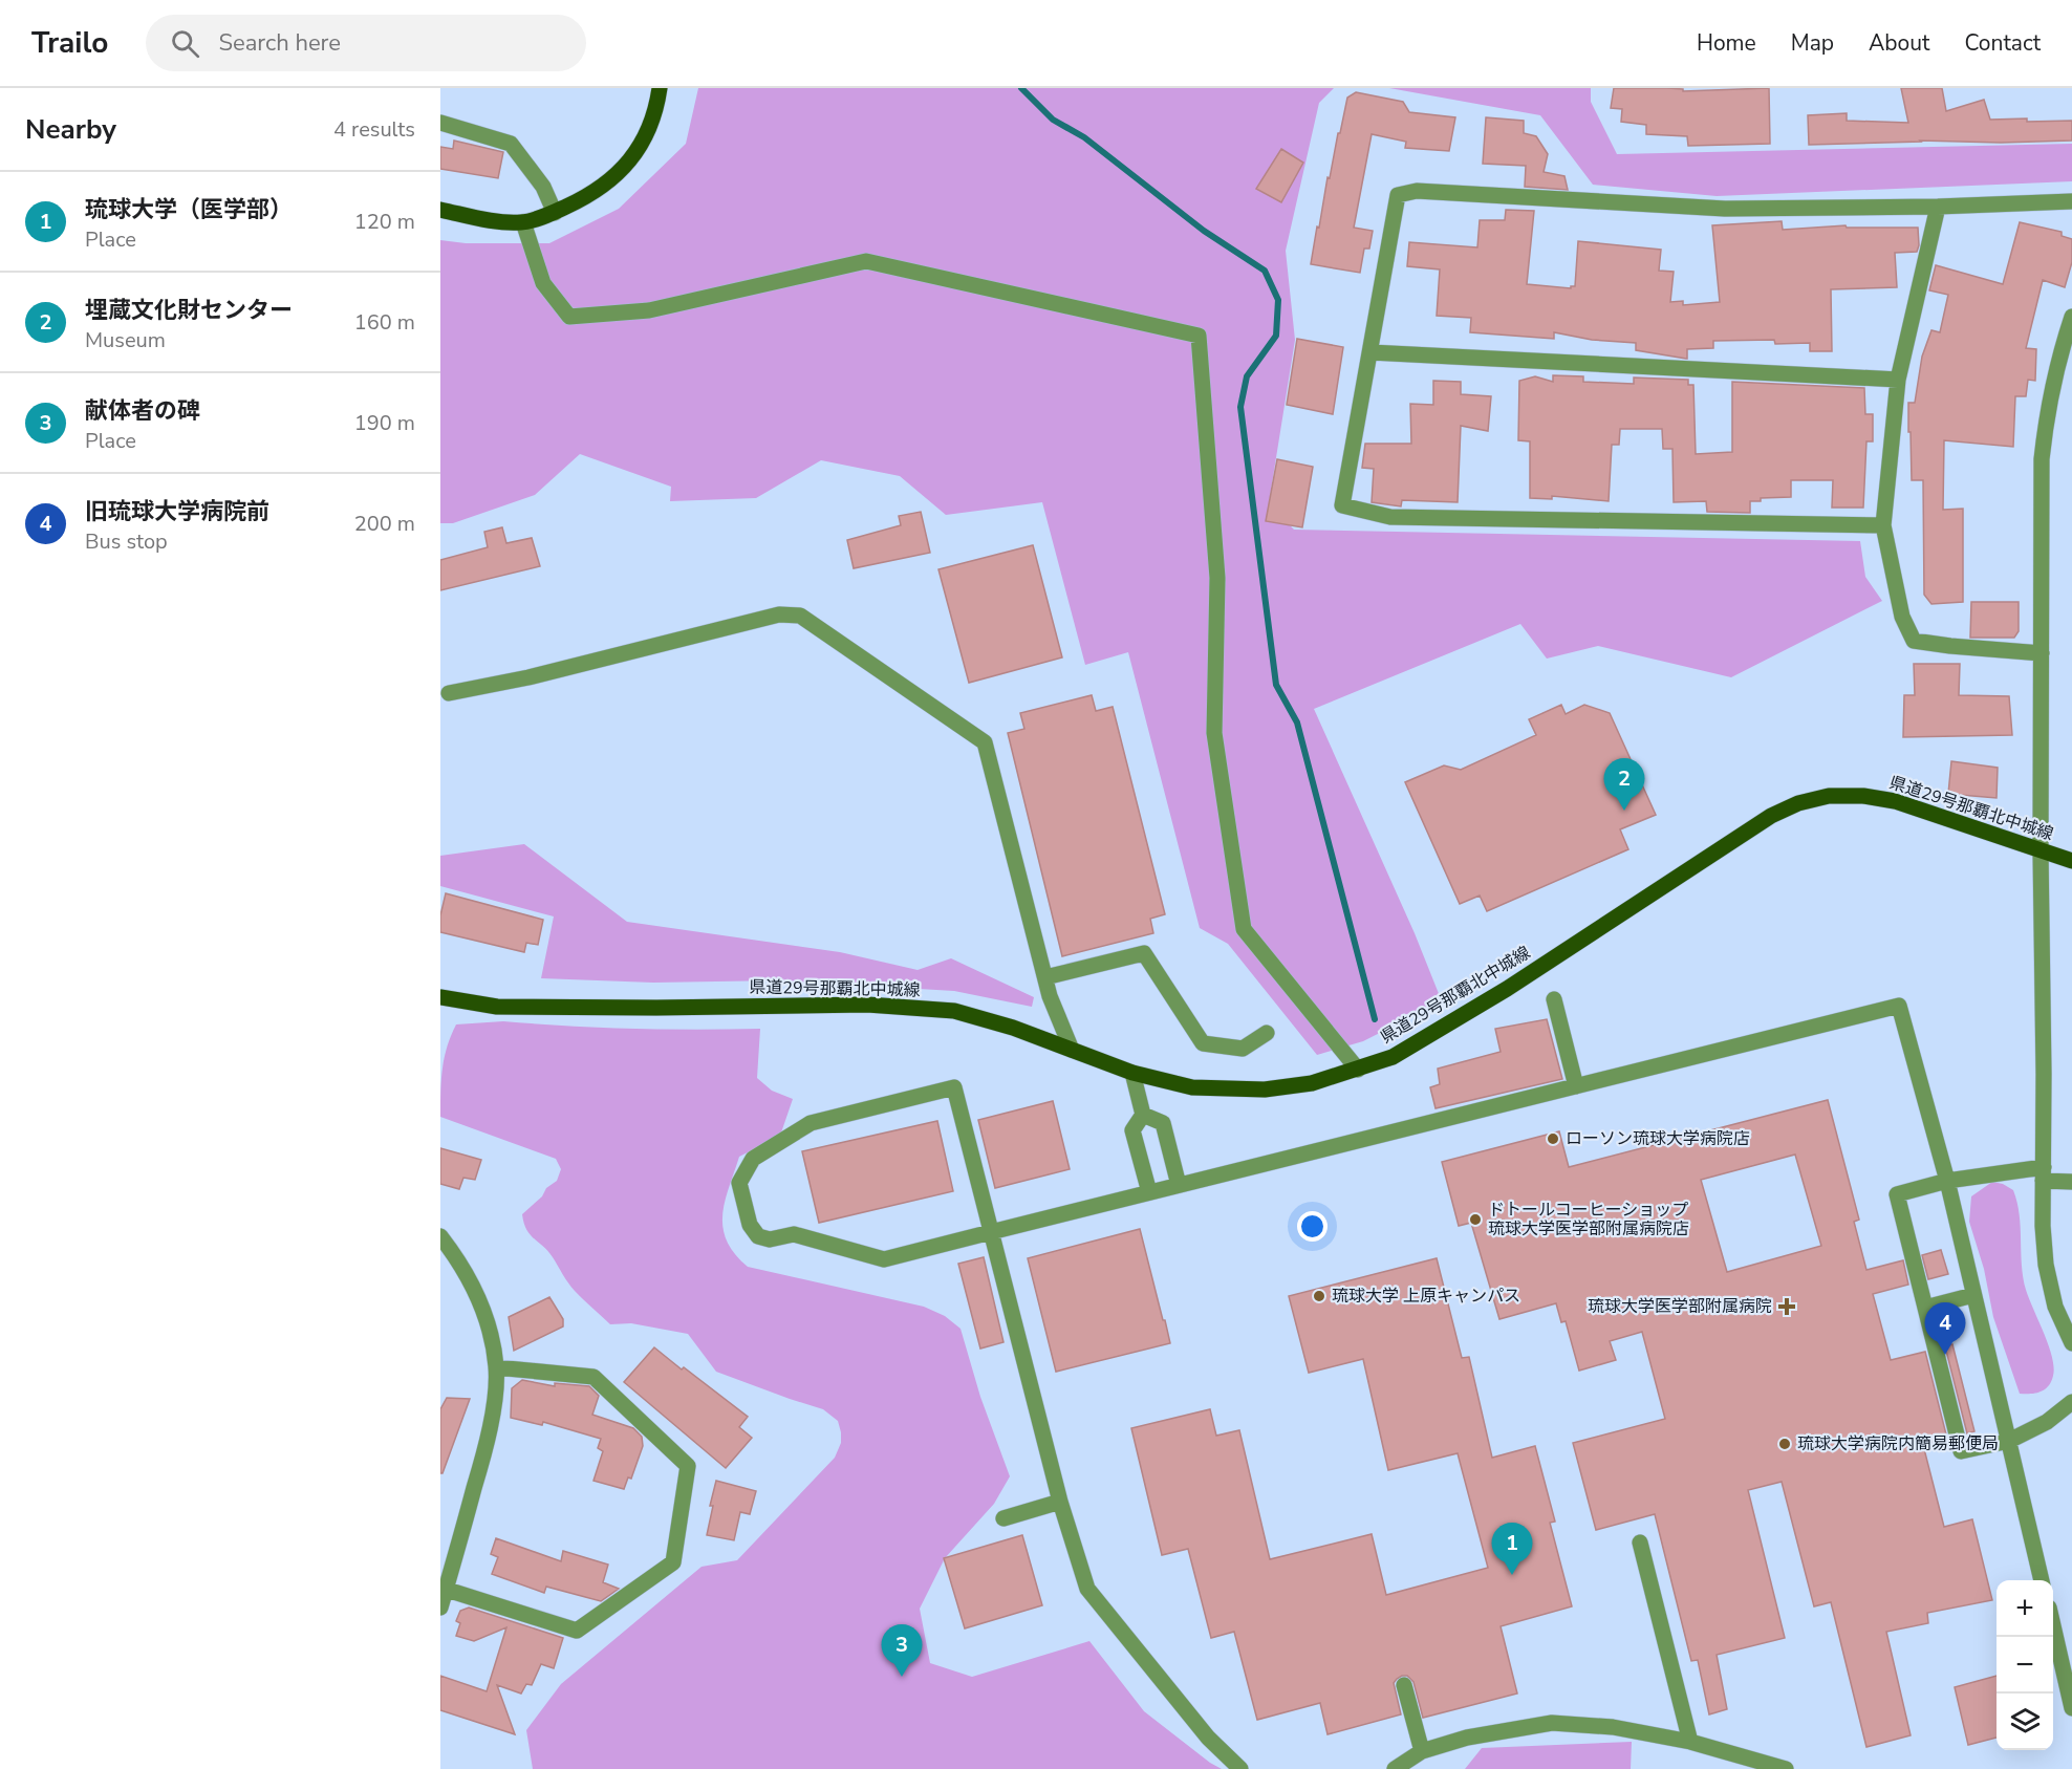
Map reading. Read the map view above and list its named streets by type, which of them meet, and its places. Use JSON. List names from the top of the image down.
{
  "streets": {
    "main road": ["県道29号那覇北中城線"]
  },
  "places": {
    "other": [
      "ローソン琉球大学病院店",
      "ドトールコーヒーショップ 琉球大学医学部附属病院店",
      "琉球大学 上原キャンパス",
      "琉球大学病院内簡易郵便局"
    ],
    "health": ["琉球大学医学部附属病院"]
  },
  "page": {
    "header": "Trailo",
    "search": "Search here",
    "nav": [
      "Home",
      "Map",
      "About",
      "Contact"
    ],
    "heading": ["Nearby", "4 results"],
    "list": [
      {
        "mark": "1",
        "name": "琉球大学（医学部）",
        "note": "Place",
        "value": "120 m"
      },
      {
        "mark": "2",
        "name": "埋蔵文化財センター",
        "note": "Museum",
        "value": "160 m"
      },
      {
        "mark": "3",
        "name": "献体者の碑",
        "note": "Place",
        "value": "190 m"
      },
      {
        "mark": "4",
        "name": "旧琉球大学病院前",
        "note": "Bus stop",
        "value": "200 m"
      }
    ],
    "pins": [
      "2",
      "4",
      "1",
      "3"
    ],
    "map_buttons": ["+", "−"]
  }
}
